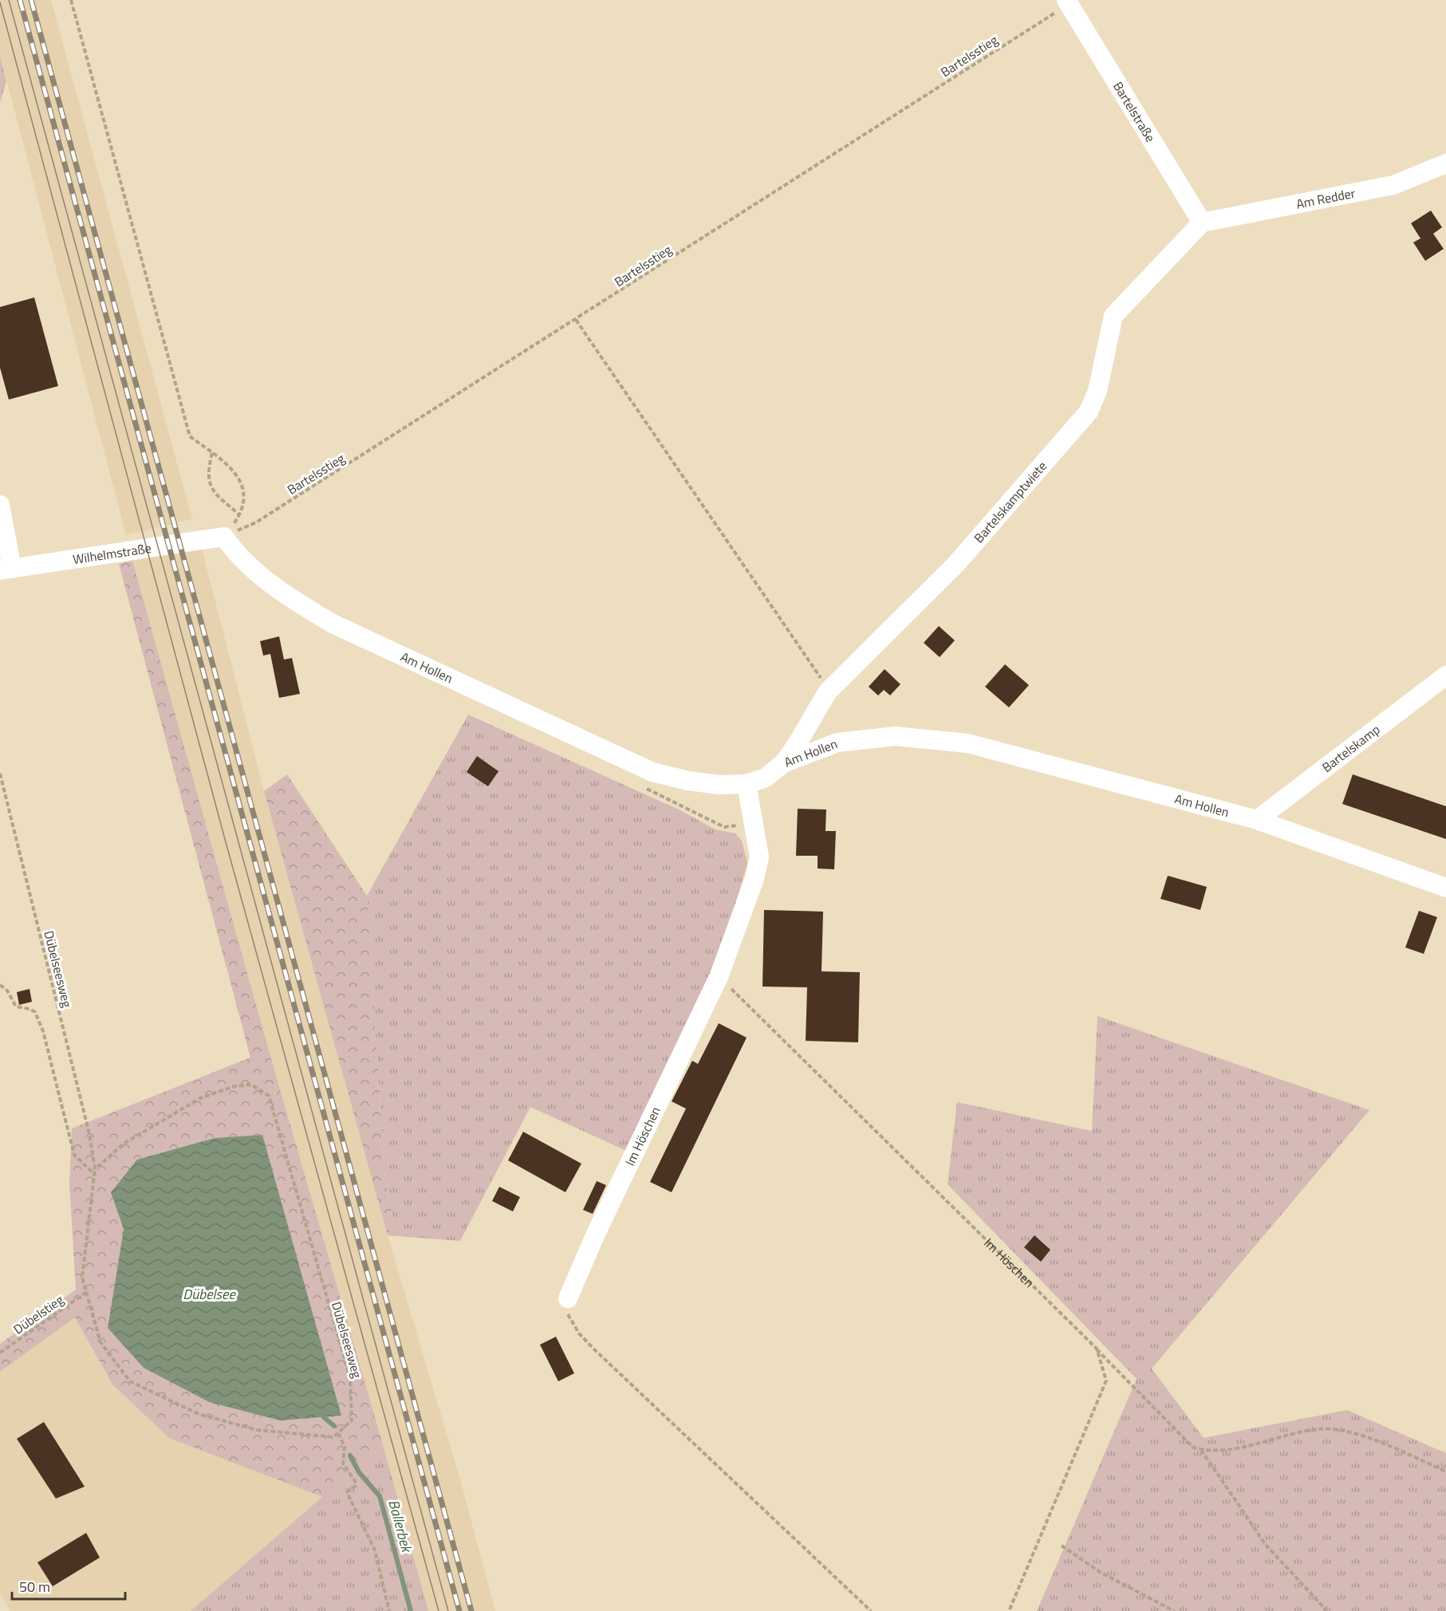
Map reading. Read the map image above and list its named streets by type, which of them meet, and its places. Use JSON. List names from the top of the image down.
{
  "streets": {
    "street": [
      "Bartelstraße",
      "Am Redder",
      "Bartelskamptwiete",
      "Wilhelmstraße",
      "Am Hollen",
      "Bartelskamp",
      "Im Höschen"
    ],
    "path": ["Bartelsstieg", "Dübelseesweg", "Dübelstieg"]
  },
  "crossings": [
    ["Bartelsstieg", "Bartelstraße"],
    ["Bartelsstieg", "Wilhelmstraße"],
    ["Bartelsstieg", "Am Hollen"],
    ["Bartelstraße", "Am Redder"],
    ["Bartelstraße", "Bartelskamptwiete"],
    ["Am Redder", "Bartelskamptwiete"],
    ["Bartelskamptwiete", "Am Hollen"],
    ["Wilhelmstraße", "Am Hollen"],
    ["Am Hollen", "Bartelskamp"],
    ["Am Hollen", "Im Höschen"],
    ["Dübelseesweg", "Dübelstieg"]
  ],
  "water": ["Dübelsee", "Ballerbek"],
  "scale_bar": "50 m"
}
